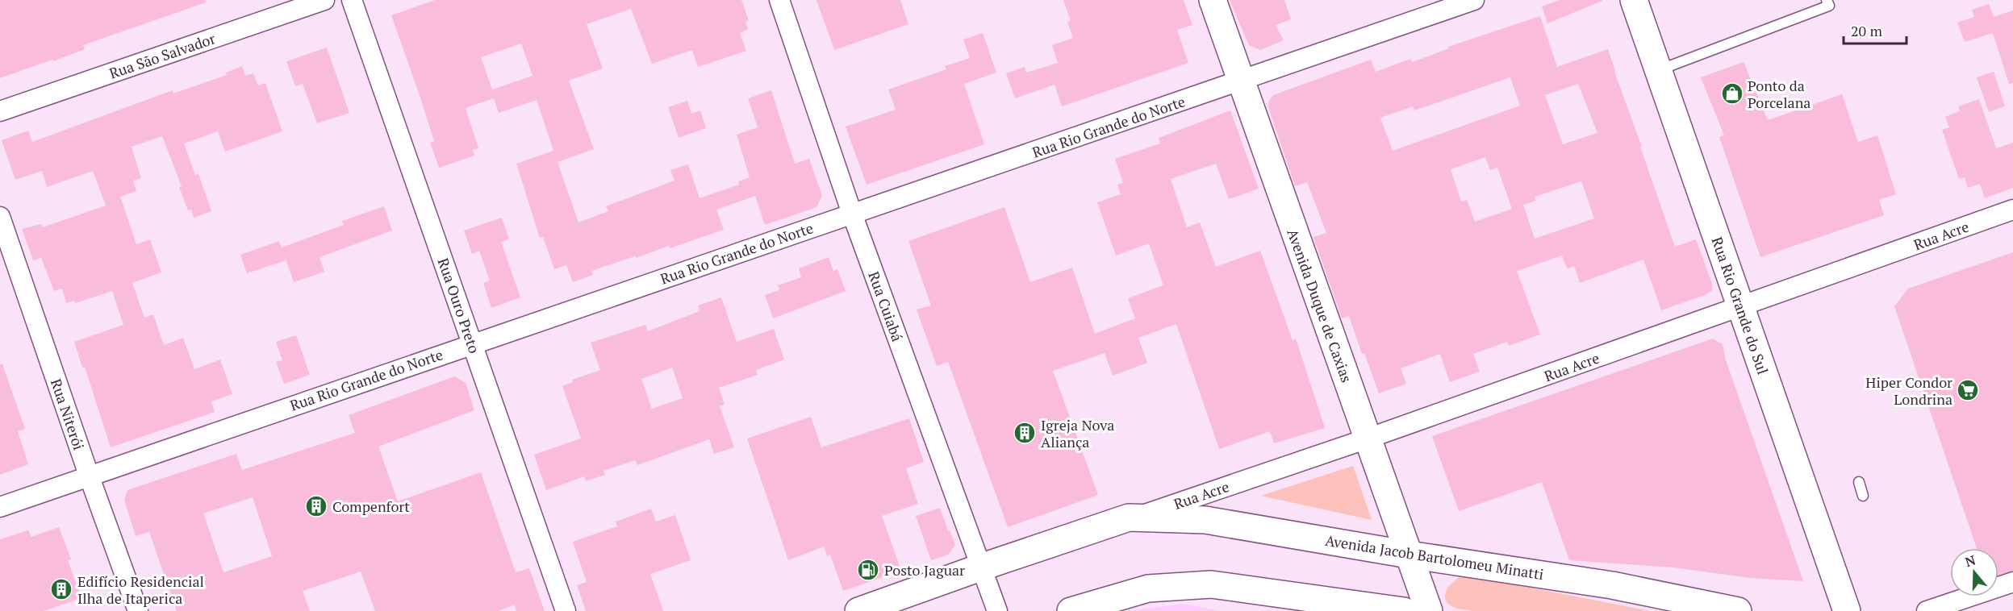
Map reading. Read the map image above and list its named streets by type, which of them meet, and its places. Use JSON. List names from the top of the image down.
{
  "streets": {
    "street": [
      "Rua São Salvador",
      "Rua Rio Grande do Norte",
      "Rua Acre",
      "Rua Ouro Preto",
      "Avenida Duque de Caxias",
      "Rua Rio Grande do Sul",
      "Rua Cuiabá",
      "Rua Niterói",
      "Avenida Jacob Bartolomeu Minatti"
    ]
  },
  "crossings": [
    ["Rua Rio Grande do Norte", "Rua Ouro Preto"],
    ["Rua Rio Grande do Norte", "Avenida Duque de Caxias"],
    ["Rua Rio Grande do Norte", "Rua Cuiabá"],
    ["Rua Rio Grande do Norte", "Rua Niterói"],
    ["Rua Acre", "Avenida Duque de Caxias"],
    ["Rua Acre", "Rua Rio Grande do Sul"],
    ["Rua Acre", "Avenida Jacob Bartolomeu Minatti"],
    ["Avenida Duque de Caxias", "Avenida Jacob Bartolomeu Minatti"]
  ],
  "places": {
    "shop": ["Ponto da Porcelana"],
    "supermarket": ["Hiper Condor Londrina"],
    "building": ["Igreja Nova Aliança", "Compenfort", "Edifício Residencial Ilha de Itaperica"],
    "fuel station": ["Posto Jaguar"]
  },
  "scale_bar": "20 m",
  "north": "top"
}
